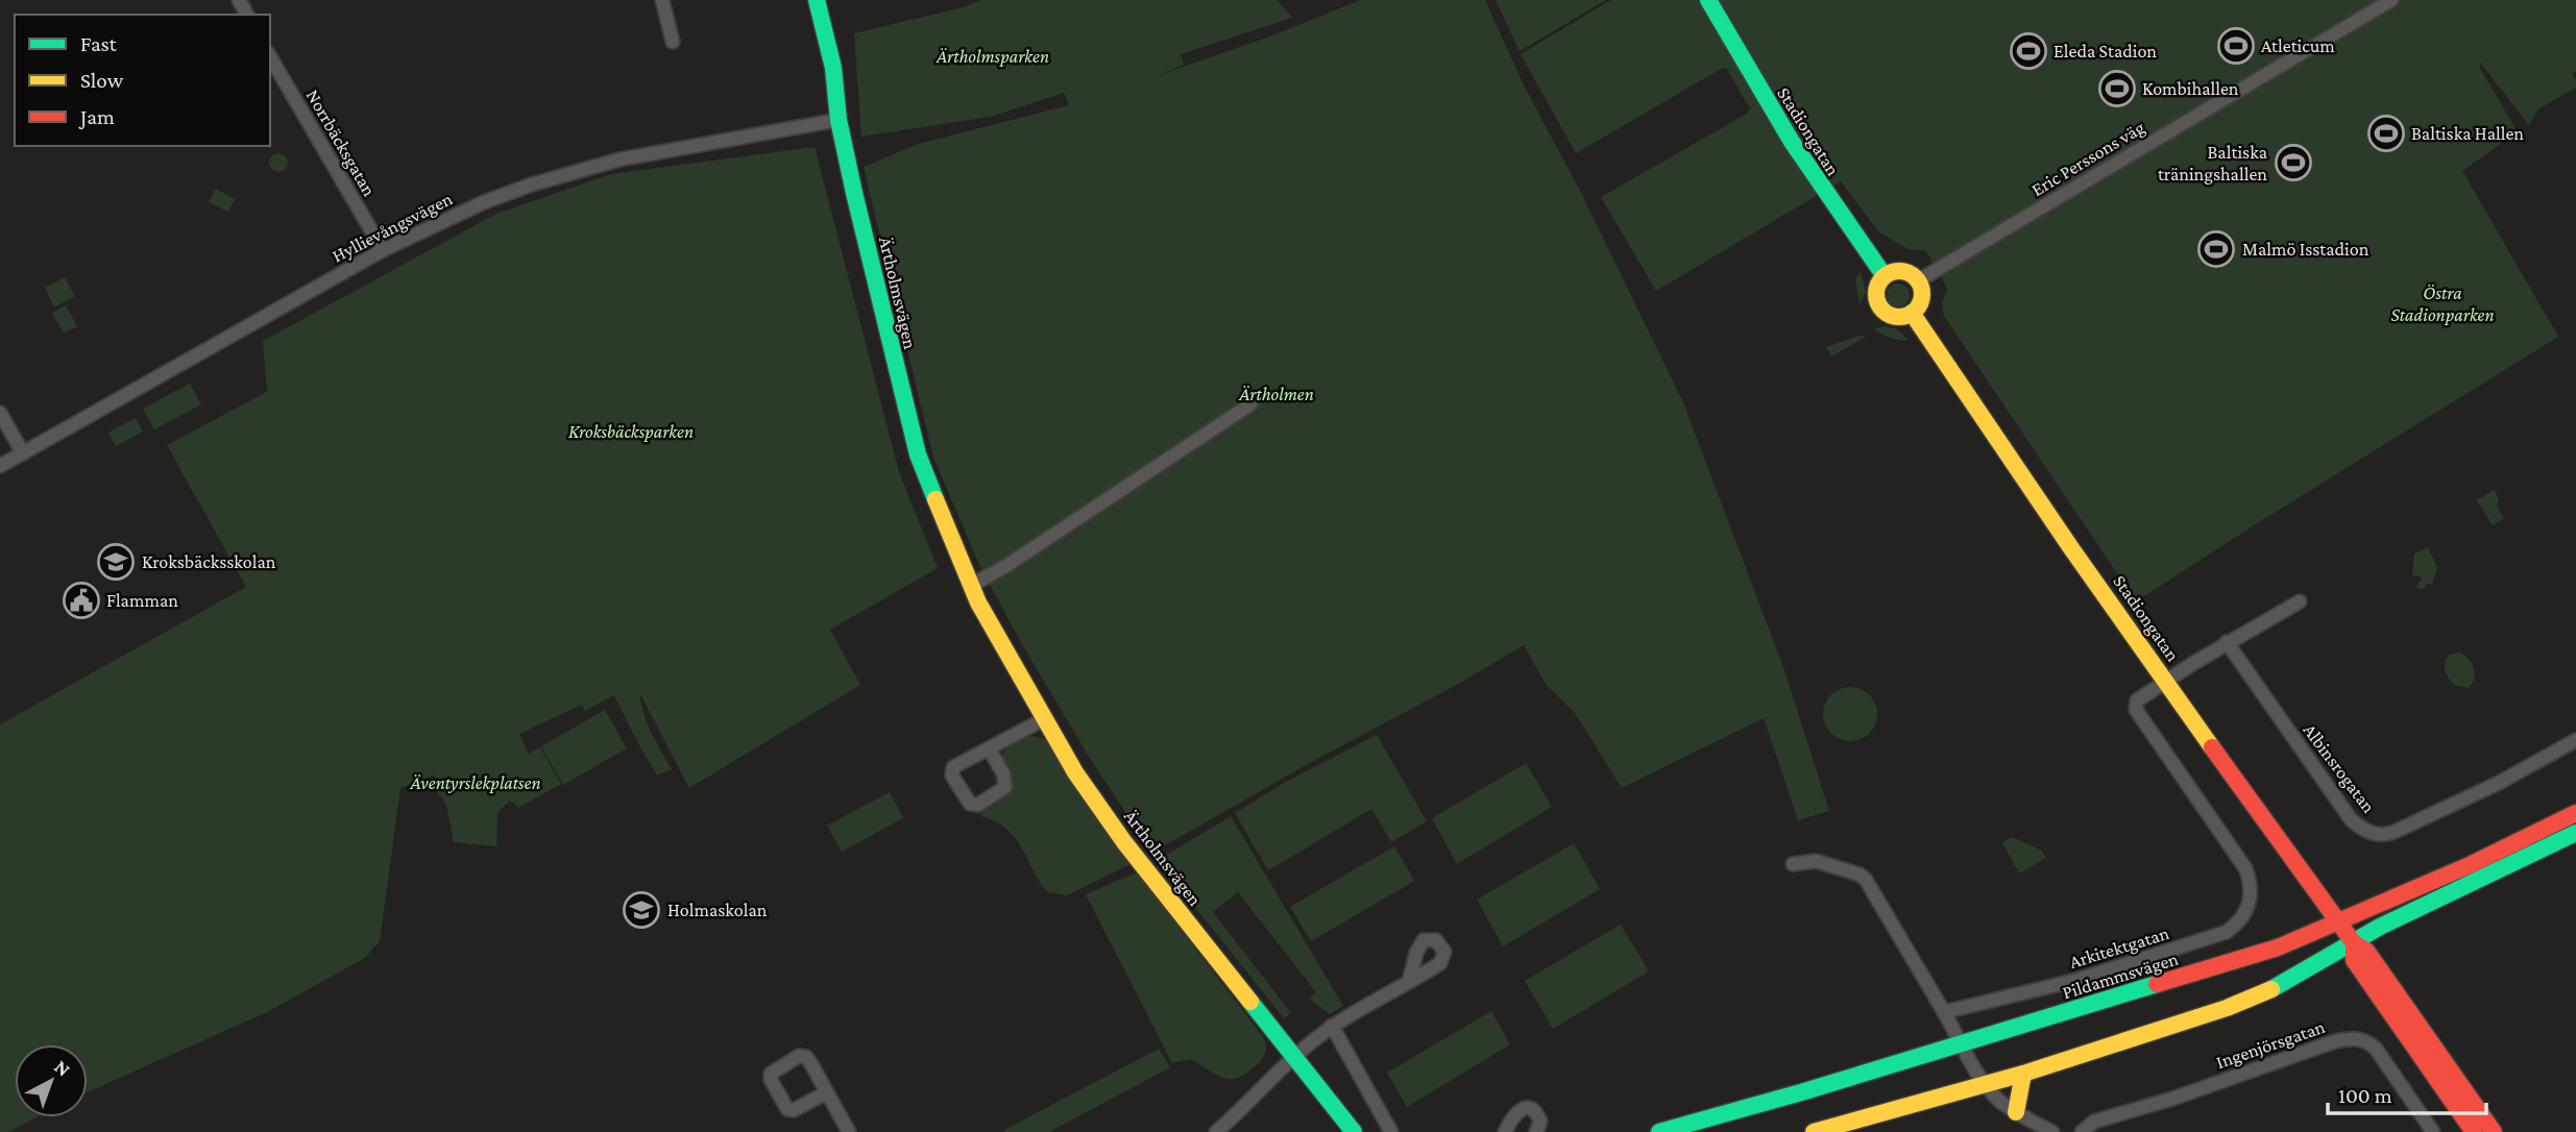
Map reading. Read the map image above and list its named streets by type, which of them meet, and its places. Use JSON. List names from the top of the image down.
{
  "streets": {
    "main road": ["Stadiongatan", "Ärtholmsvägen", "Pildammsvägen"],
    "street": [
      "Norrbäcksgatan",
      "Eric Perssons väg",
      "Hyllievångsvägen",
      "Albinsrogatan",
      "Arkitektgatan",
      "Ingenjörsgatan"
    ]
  },
  "crossings": [
    ["Stadiongatan", "Eric Perssons väg"],
    ["Stadiongatan", "Arkitektgatan"],
    ["Stadiongatan", "Pildammsvägen"],
    ["Norrbäcksgatan", "Hyllievångsvägen"],
    ["Hyllievångsvägen", "Ärtholmsvägen"]
  ],
  "parks": [
    "Ärtholmsparken",
    "Östra Stadionparken",
    "Ärtholmen",
    "Kroksbäcksparken",
    "Äventyrslekplatsen"
  ],
  "places": {
    "sports": [
      "Atleticum",
      "Eleda Stadion",
      "Kombihallen",
      "Baltiska Hallen",
      "Baltiska träningshallen",
      "Malmö Isstadion"
    ],
    "school or university": ["Kroksbäcksskolan", "Holmaskolan"],
    "public building": ["Flamman"]
  },
  "legend": ["Fast", "Slow", "Jam"],
  "scale_bar": "100 m",
  "north": "top right"
}
